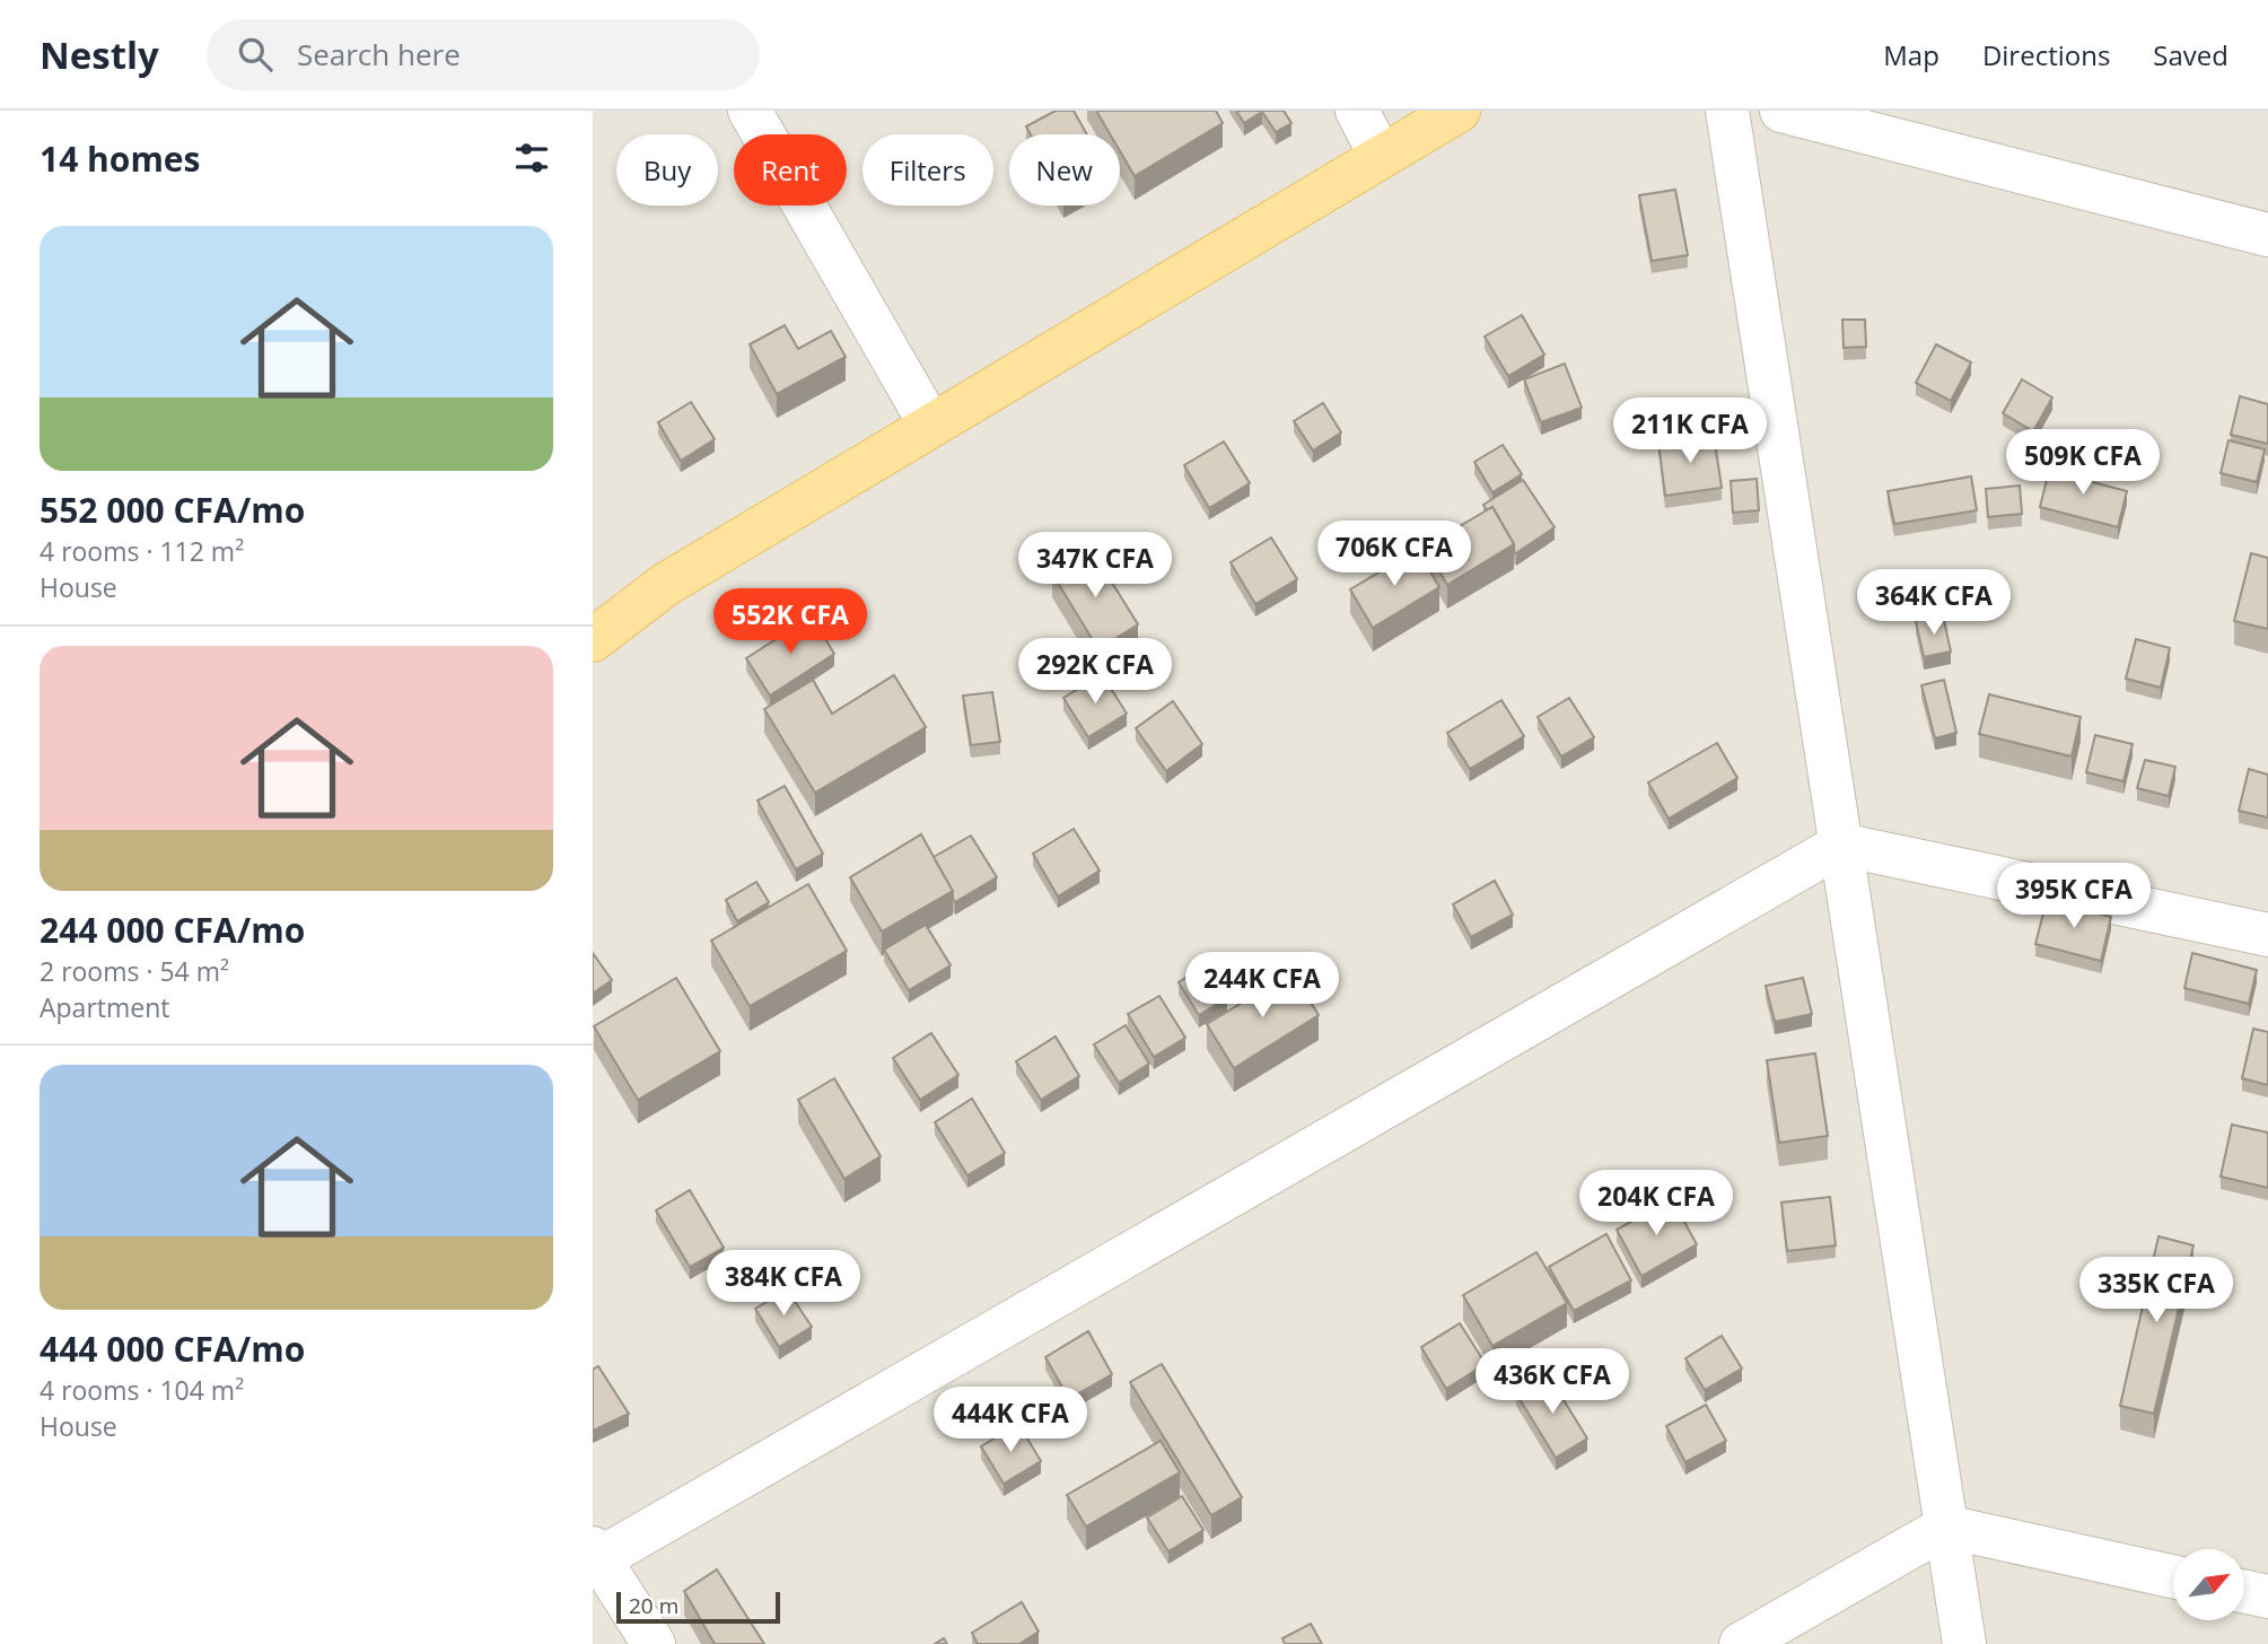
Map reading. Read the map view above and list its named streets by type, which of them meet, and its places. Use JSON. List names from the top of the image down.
{
  "scale_bar": "20 m",
  "north": "top right",
  "page": {
    "header": "Nestly",
    "search": "Search here",
    "nav": ["Map", "Directions", "Saved"],
    "heading": "14 homes",
    "chip": [
      "Buy",
      "Rent",
      "Filters",
      "New"
    ],
    "list": [
      {
        "name": "552 000 CFA/mo",
        "note": "4 rooms · 112 m² · House"
      },
      {
        "name": "244 000 CFA/mo",
        "note": "2 rooms · 54 m² · Apartment"
      },
      {
        "name": "444 000 CFA/mo",
        "note": "4 rooms · 104 m² · House"
      }
    ],
    "price": [
      "211K CFA",
      "509K CFA",
      "706K CFA",
      "347K CFA",
      "364K CFA",
      "552K CFA",
      "292K CFA",
      "395K CFA",
      "244K CFA",
      "204K CFA",
      "384K CFA",
      "335K CFA",
      "436K CFA",
      "444K CFA"
    ],
    "scale": "20 m"
  }
}
